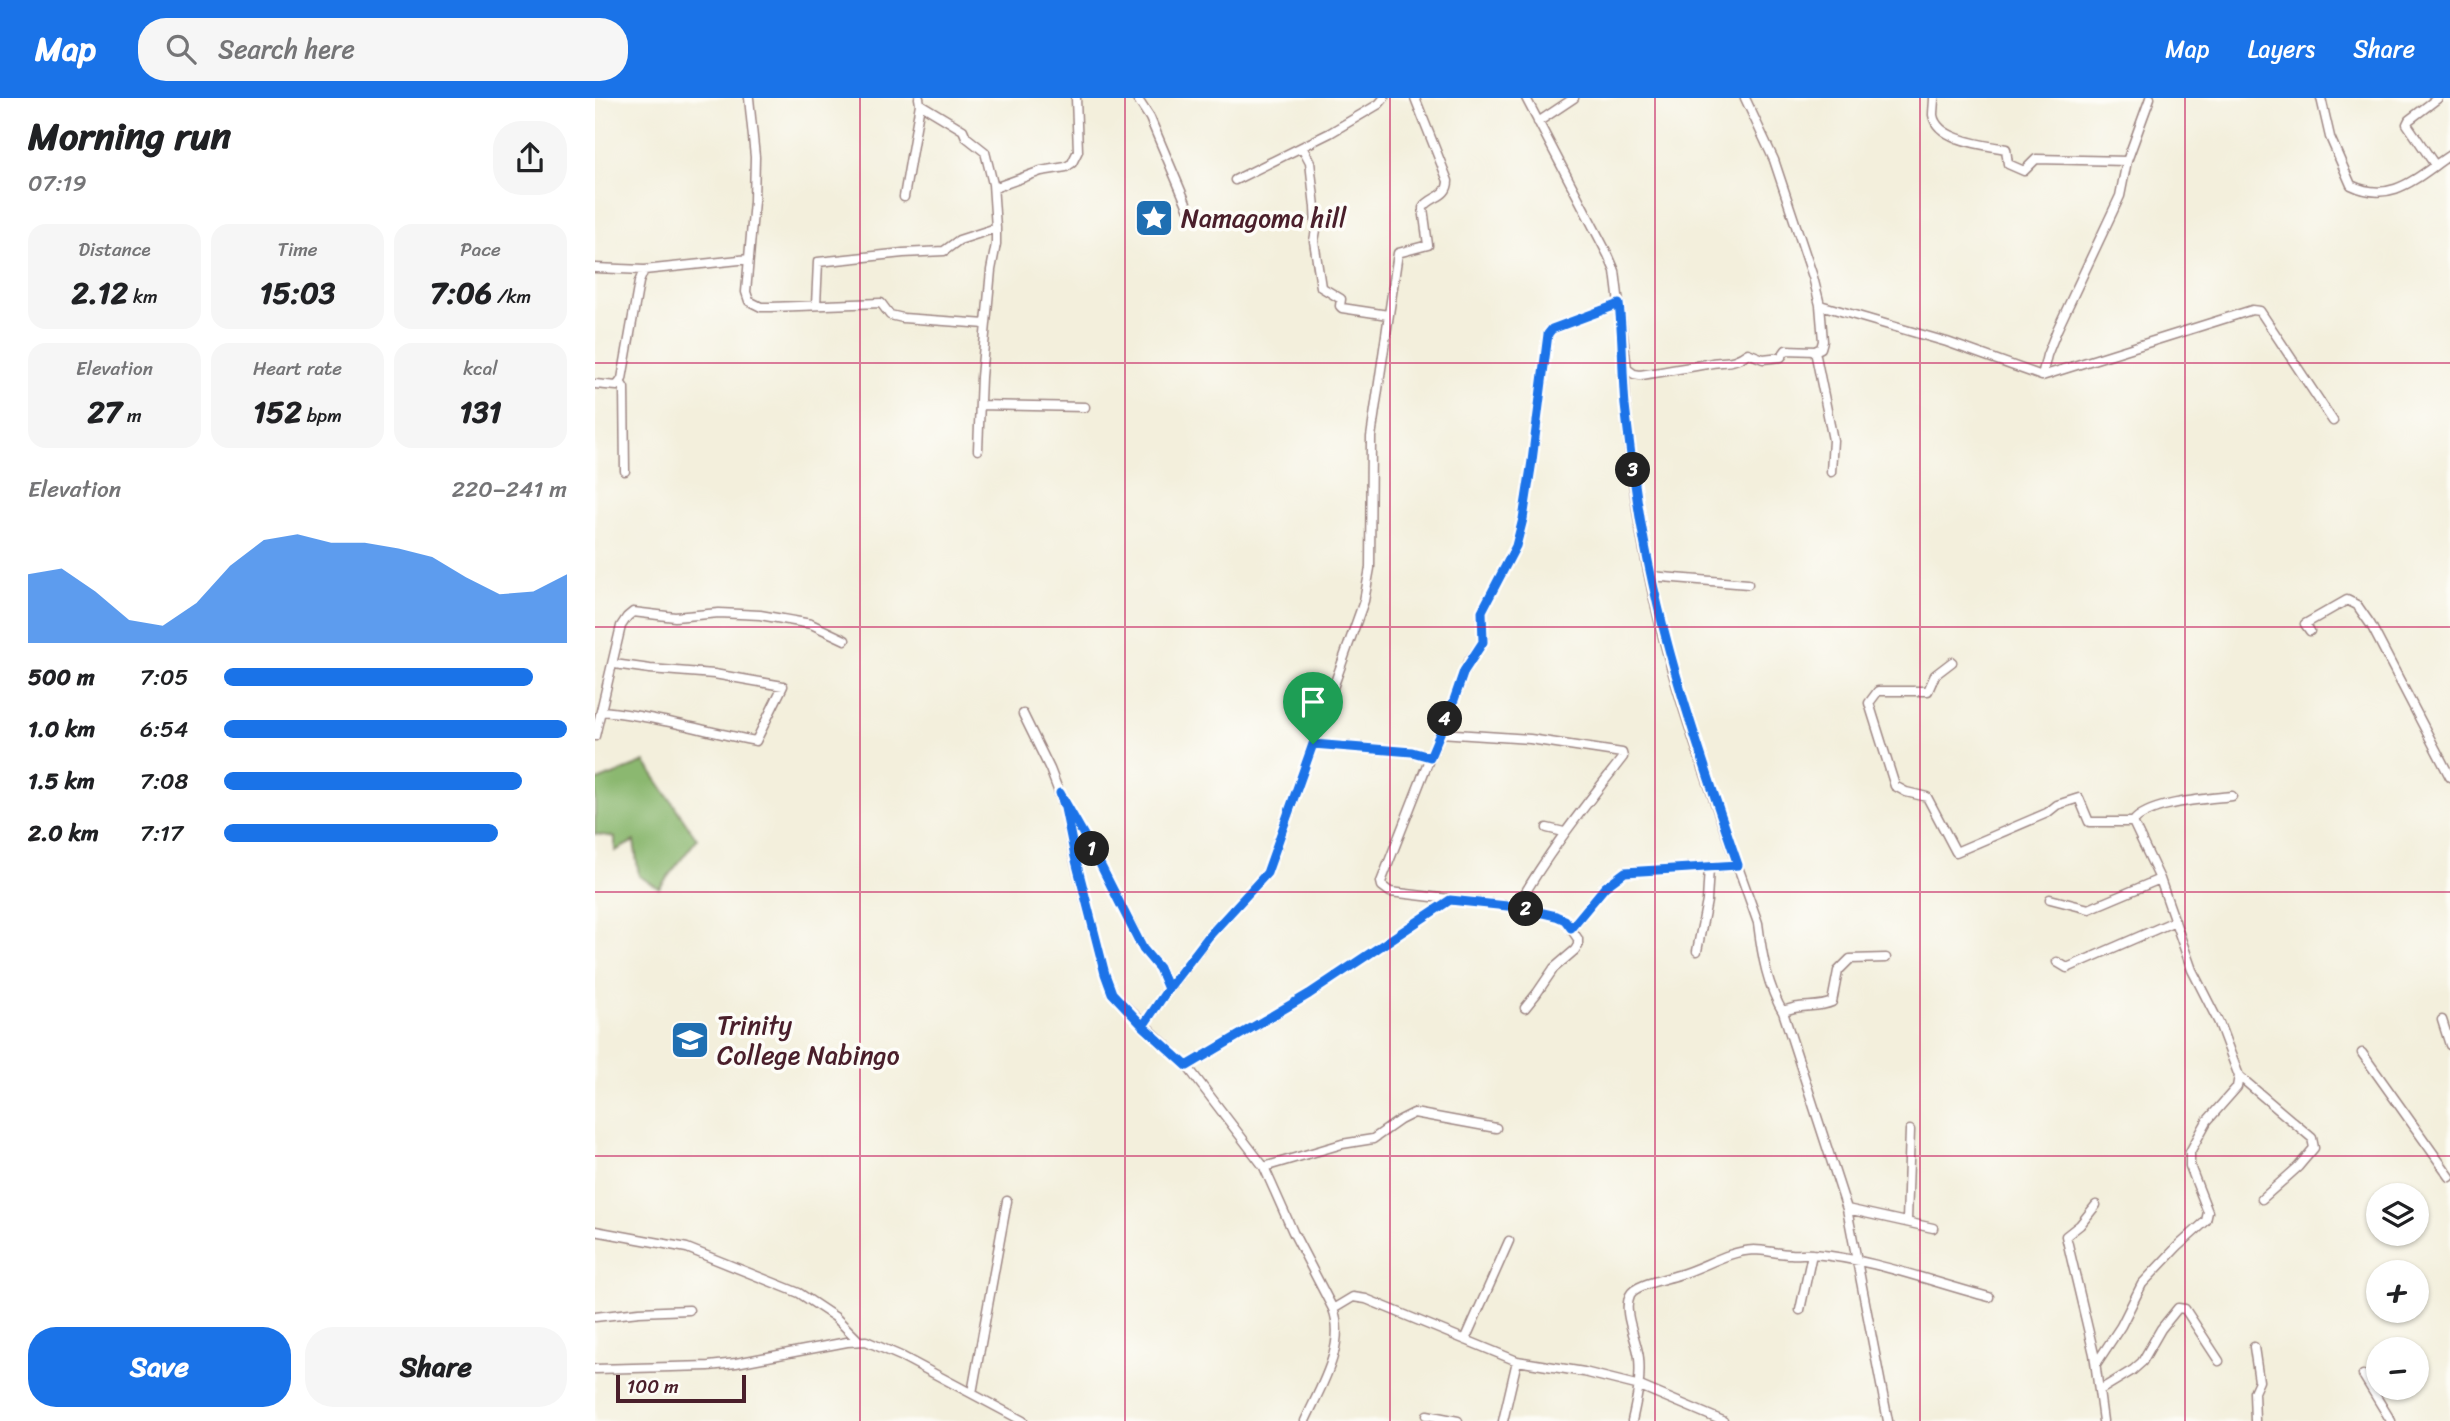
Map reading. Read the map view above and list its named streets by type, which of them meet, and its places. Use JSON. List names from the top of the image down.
{
  "places": {
    "place": ["Namagoma hill"],
    "school or university": ["Trinity College Nabingo"]
  },
  "scale_bar": "100 m",
  "page": {
    "header": "Map",
    "search": "Search here",
    "nav": ["Map", "Layers", "Share"],
    "heading": ["Morning run", "07:19"],
    "stats": [
      ["Distance", "2.12 km"],
      ["Time", "15:03"],
      ["Pace", "7:06 /km"],
      ["Elevation", "27 m"],
      ["Heart rate", "152 bpm"],
      ["kcal", "131"]
    ],
    "pins": [
      "3",
      "4",
      "1",
      "2"
    ],
    "chart": ["Elevation", "220–241 m"],
    "list": [
      {
        "name": "500 m",
        "note": "7:05"
      },
      {
        "name": "1.0 km",
        "note": "6:54"
      },
      {
        "name": "1.5 km",
        "note": "7:08"
      },
      {
        "name": "2.0 km",
        "note": "7:17"
      }
    ],
    "map_buttons": ["+", "−"],
    "buttons": ["Save", "Share"],
    "scale": "100 m"
  }
}
